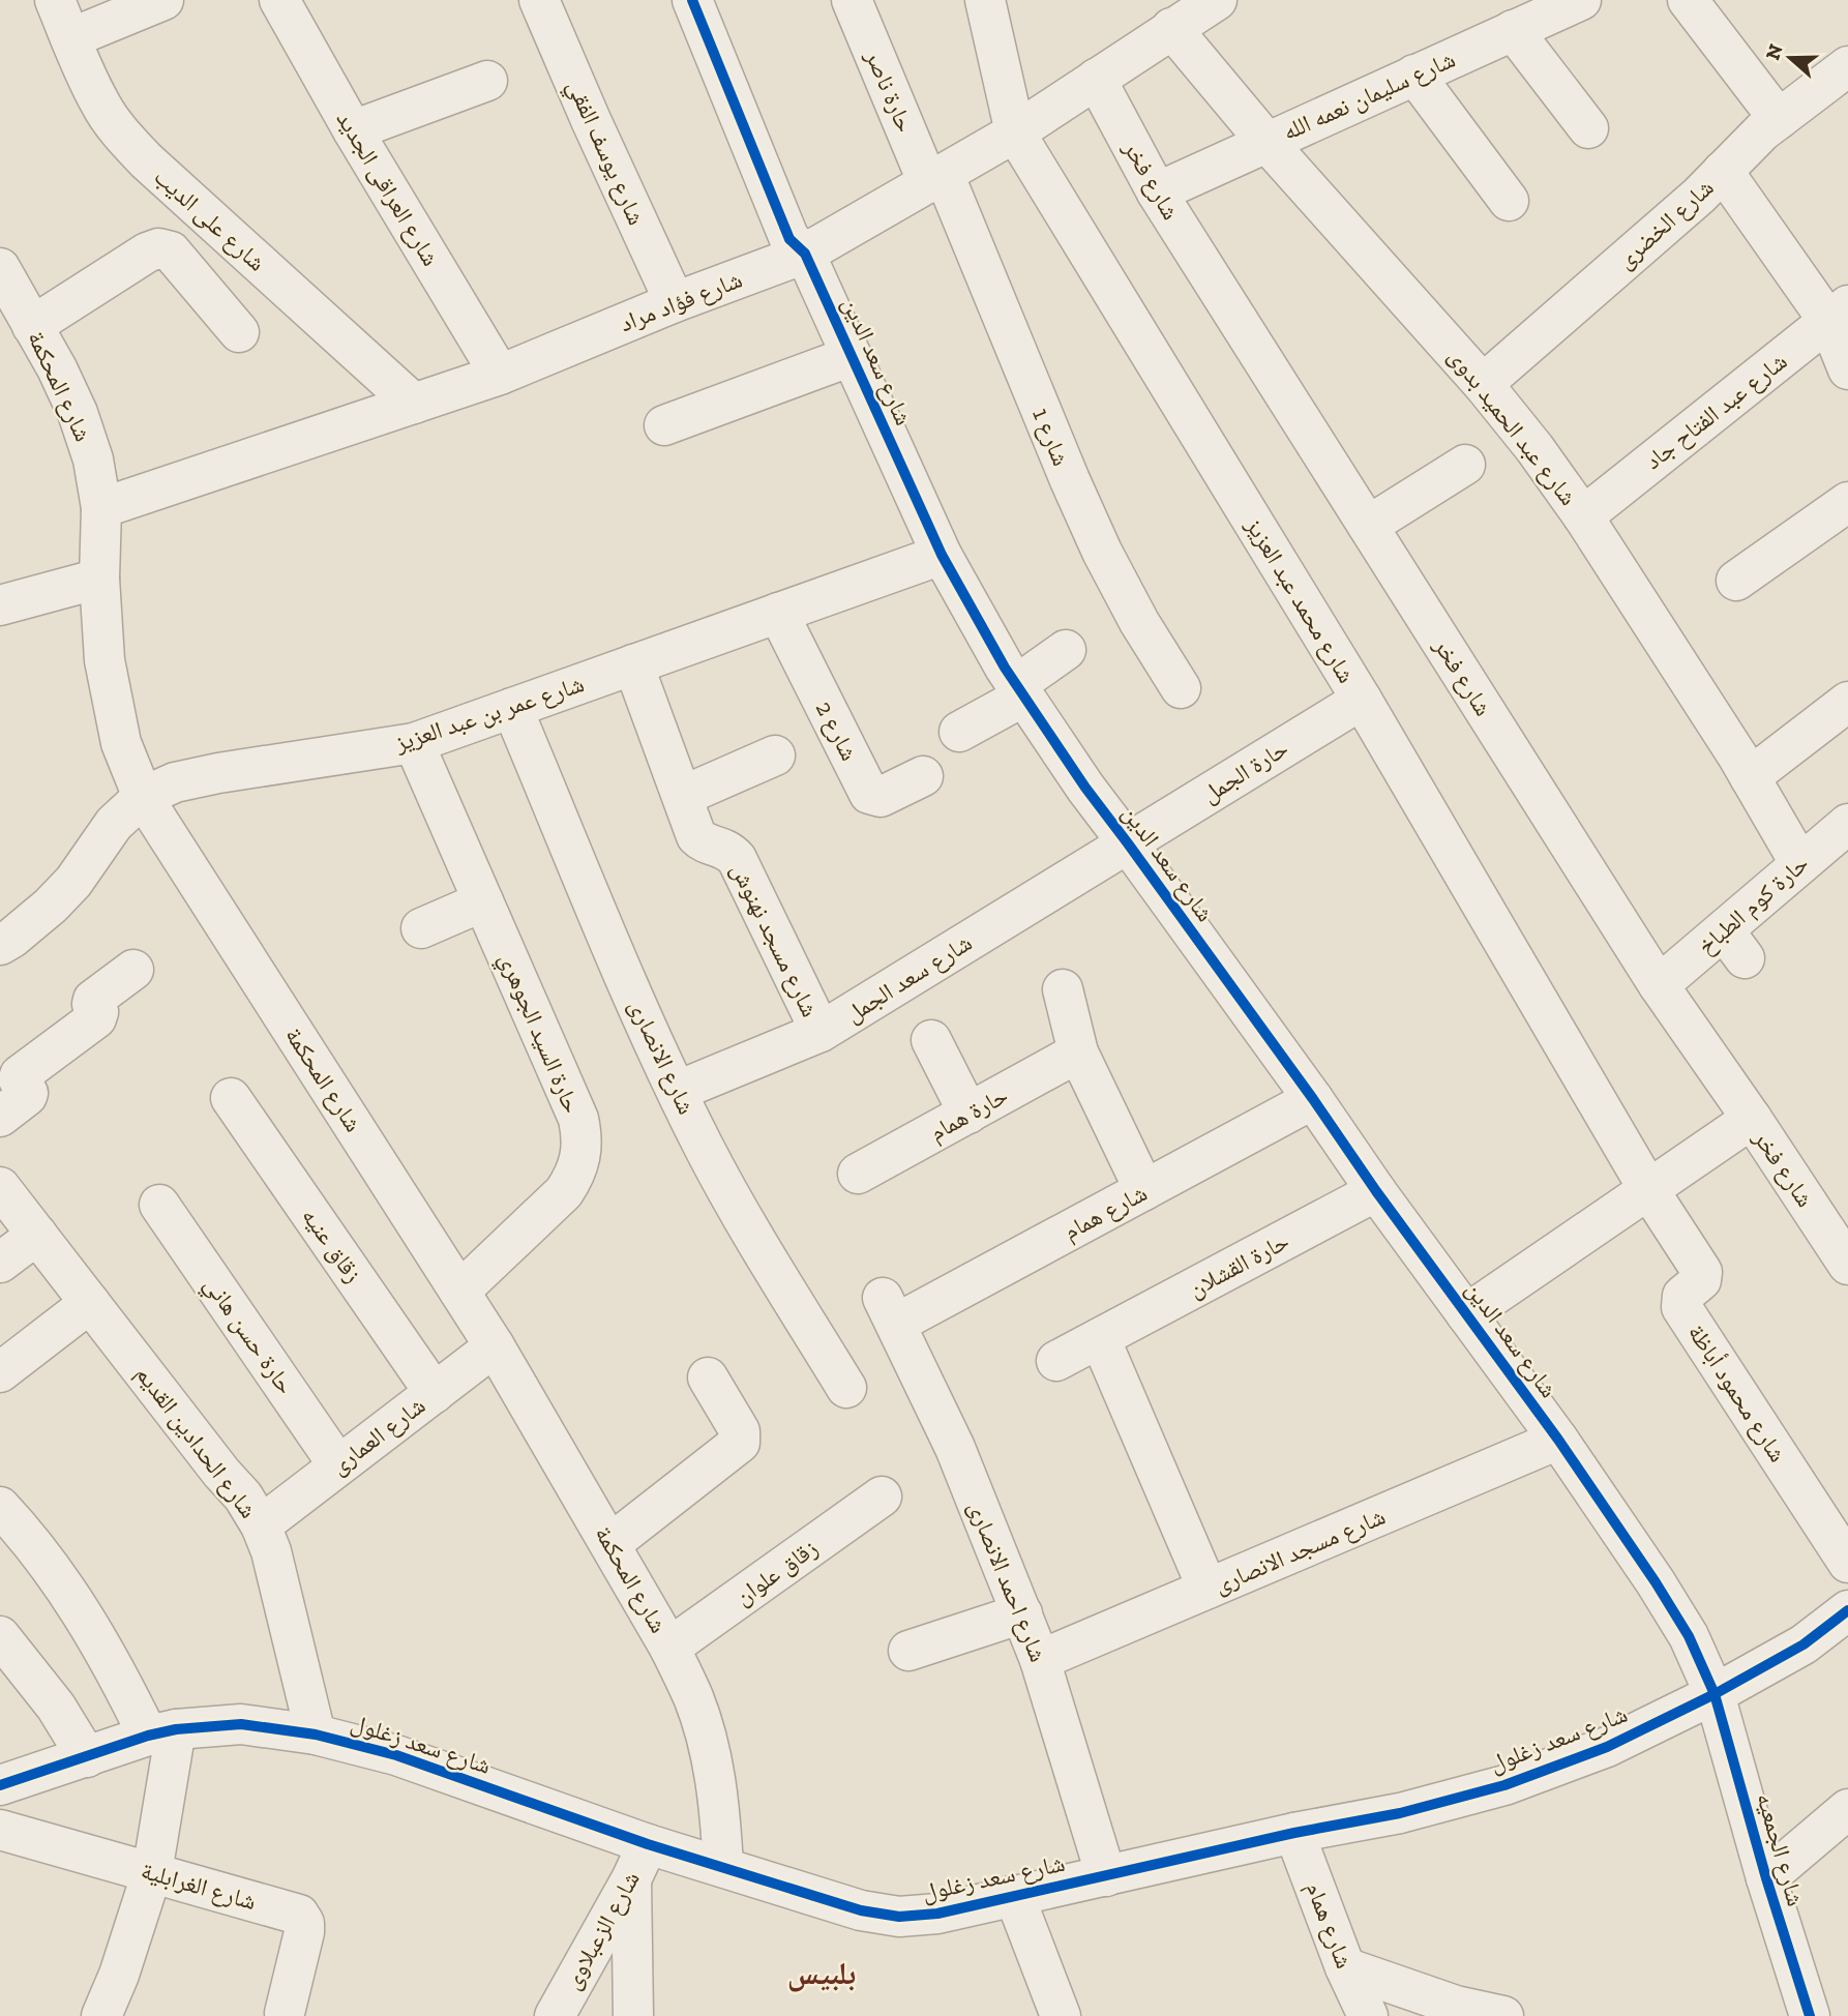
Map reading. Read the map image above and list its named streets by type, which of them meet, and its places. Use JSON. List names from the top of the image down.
{
  "streets": {
    "street": [
      "حارة ناصر",
      "شارع سليمان نعمه الله",
      "شارع يوسف الفقي",
      "شارع فخر",
      "شارع العراقى الجديد",
      "شارع على الديب",
      "شارع الخضرى",
      "شارع فؤاد مراد",
      "شارع سعد الدين",
      "شارع المحكمة",
      "شارع عبد الفتاح جاد",
      "شارع عبد الحميد بدوى",
      "شارع 1",
      "شارع محمد عبد العزيز",
      "شارع عمر بن عبد العزيز",
      "شارع 2",
      "حارة الجمل",
      "حارة كوم الطباخ",
      "شارع مسجد نهنوش",
      "شارع سعد الجمل",
      "حارة السيد الجوهري",
      "شارع الانصارى",
      "حارة همام",
      "شارع همام",
      "زقاق عنيه",
      "حارة القشلان",
      "حارة حسن هاني",
      "شارع محمود أباظة",
      "شارع العمارى",
      "شارع الحدادين القديم",
      "شارع مسجد الانصارى",
      "زقاق علوان",
      "شارع احمد الانصارى",
      "شارع سعد زغلول",
      "شارع الجمعيه",
      "شارع الغرابلية",
      "شارع الزعبلاوى"
    ]
  },
  "crossings": [
    ["حارة ناصر", "شارع فؤاد مراد"],
    ["حارة ناصر", "شارع 1"],
    ["شارع سليمان نعمه الله", "شارع فخر"],
    ["شارع سليمان نعمه الله", "شارع عبد الحميد بدوى"],
    ["شارع يوسف الفقي", "شارع فؤاد مراد"],
    ["شارع فخر", "شارع فؤاد مراد"],
    ["شارع فخر", "حارة كوم الطباخ"],
    ["شارع العراقى الجديد", "شارع فؤاد مراد"],
    ["شارع على الديب", "شارع فؤاد مراد"],
    ["شارع الخضرى", "شارع عبد الحميد بدوى"],
    ["شارع فؤاد مراد", "شارع سعد الدين"],
    ["شارع فؤاد مراد", "شارع المحكمة"],
    ["شارع فؤاد مراد", "شارع عبد الحميد بدوى"],
    ["شارع فؤاد مراد", "شارع 1"],
    ["شارع فؤاد مراد", "شارع محمد عبد العزيز"],
    ["شارع سعد الدين", "شارع عمر بن عبد العزيز"],
    ["شارع سعد الدين", "حارة الجمل"],
    ["شارع سعد الدين", "شارع سعد الجمل"],
    ["شارع سعد الدين", "شارع همام"],
    ["شارع سعد الدين", "حارة القشلان"],
    ["شارع سعد الدين", "شارع مسجد الانصارى"],
    ["شارع سعد الدين", "شارع سعد زغلول"],
    ["شارع سعد الدين", "شارع الجمعيه"],
    ["شارع المحكمة", "شارع عمر بن عبد العزيز"],
    ["شارع المحكمة", "حارة السيد الجوهري"],
    ["شارع المحكمة", "شارع العمارى"],
    ["شارع المحكمة", "زقاق علوان"],
    ["شارع المحكمة", "شارع سعد زغلول"],
    ["شارع عبد الفتاح جاد", "شارع عبد الحميد بدوى"],
    ["شارع عبد الحميد بدوى", "حارة كوم الطباخ"],
    ["شارع محمد عبد العزيز", "حارة الجمل"],
    ["شارع محمد عبد العزيز", "شارع محمود أباظة"],
    ["شارع عمر بن عبد العزيز", "شارع 2"],
    ["شارع عمر بن عبد العزيز", "شارع مسجد نهنوش"],
    ["شارع عمر بن عبد العزيز", "حارة السيد الجوهري"],
    ["شارع عمر بن عبد العزيز", "شارع الانصارى"],
    ["حارة الجمل", "شارع سعد الجمل"],
    ["شارع مسجد نهنوش", "شارع سعد الجمل"],
    ["شارع سعد الجمل", "شارع الانصارى"],
    ["شارع همام", "شارع احمد الانصارى"],
    ["شارع همام", "شارع سعد زغلول"],
    ["زقاق عنيه", "شارع العمارى"],
    ["حارة حسن هاني", "شارع العمارى"],
    ["شارع العمارى", "شارع الحدادين القديم"],
    ["شارع الحدادين القديم", "شارع سعد زغلول"],
    ["شارع مسجد الانصارى", "شارع احمد الانصارى"],
    ["شارع احمد الانصارى", "شارع سعد زغلول"],
    ["شارع سعد زغلول", "شارع الجمعيه"],
    ["شارع سعد زغلول", "شارع الزعبلاوى"]
  ],
  "districts": ["بلبيس"],
  "north": "left"
}
